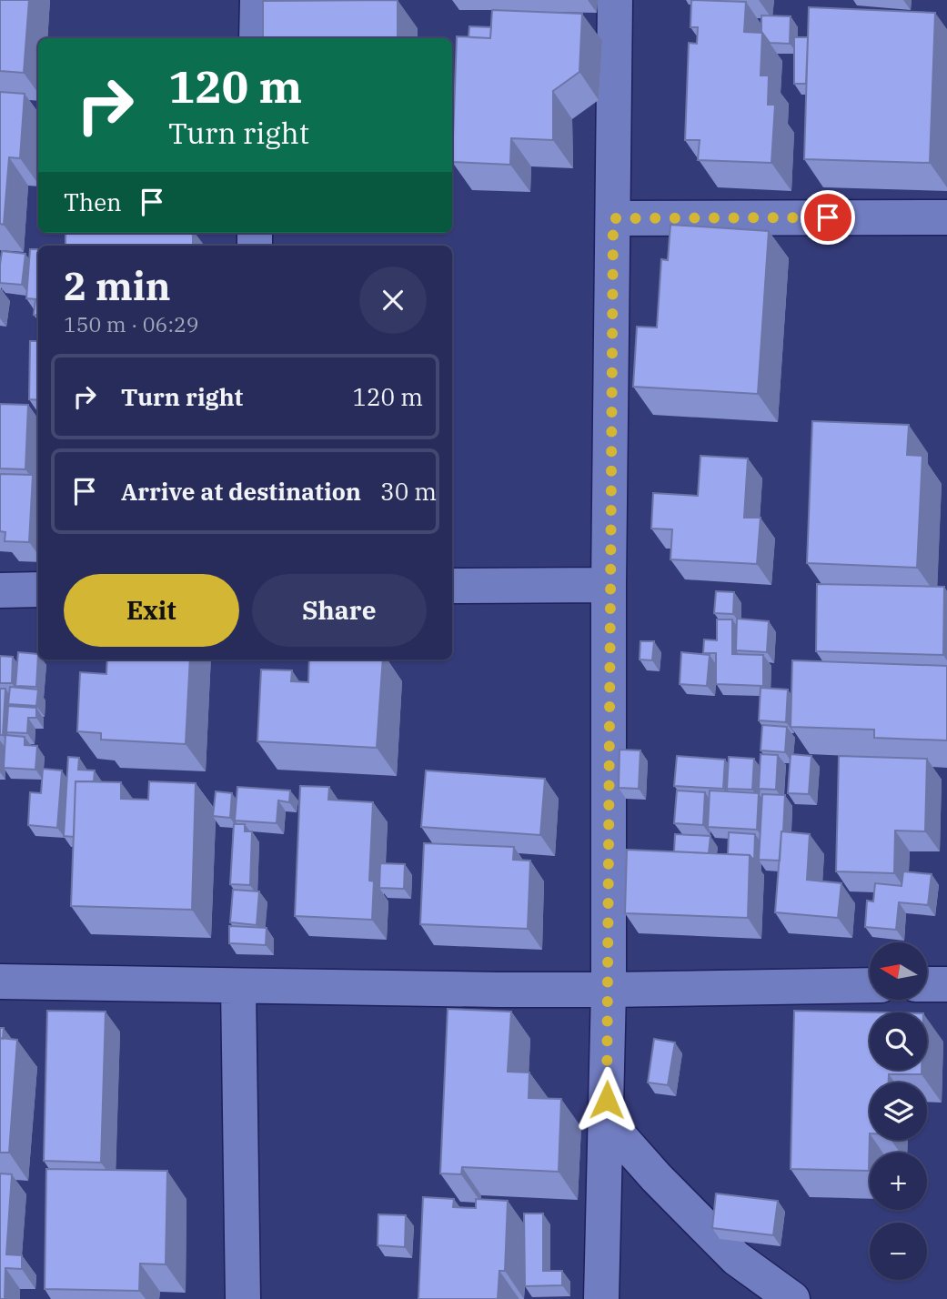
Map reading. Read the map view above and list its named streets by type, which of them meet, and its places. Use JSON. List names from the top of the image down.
{
  "north": "left",
  "page": {
    "turn": ["120 m", "Turn right"],
    "then": "Then",
    "heading": ["2 min", "150 m · 06:29"],
    "list": [
      {
        "name": "Turn right",
        "value": "120 m"
      },
      {
        "name": "Arrive at destination",
        "value": "30 m"
      }
    ],
    "buttons": ["Exit", "Share"],
    "map_buttons": ["+", "−"]
  }
}
